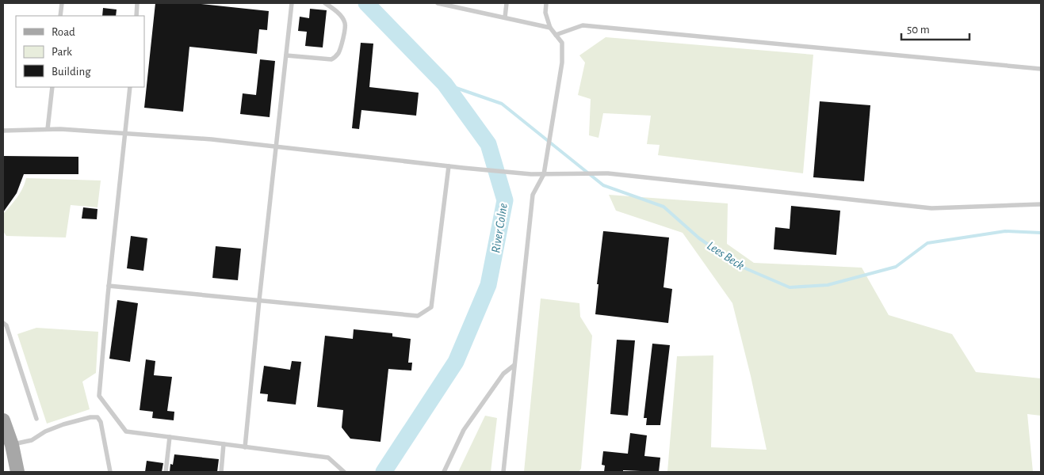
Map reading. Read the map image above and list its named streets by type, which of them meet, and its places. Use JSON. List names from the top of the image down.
{
  "water": ["River Colne", "Lees Beck"],
  "legend": ["Road", "Park", "Building"],
  "scale_bar": "50 m"
}
